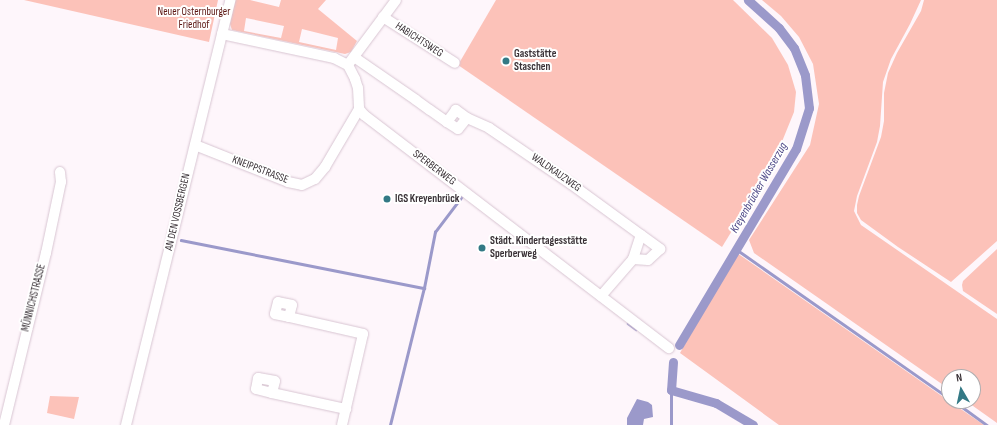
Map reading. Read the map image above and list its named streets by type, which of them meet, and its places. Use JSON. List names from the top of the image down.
{
  "streets": {
    "street": [
      "HABICHTSWEG",
      "SPERBERWEG",
      "KNEIPPSTRASSE",
      "WALDKAUZWEG",
      "AN DEN VOSSBERGEN",
      "MÜNNICHSTRASSE"
    ]
  },
  "crossings": [
    ["HABICHTSWEG", "WALDKAUZWEG"],
    ["SPERBERWEG", "KNEIPPSTRASSE"],
    ["KNEIPPSTRASSE", "AN DEN VOSSBERGEN"]
  ],
  "water": ["Kreyenbrücker Wasserzug"],
  "parks": ["Neuer Osternburger Friedhof"],
  "places": ["Gaststätte Staschen", "IGS Kreyenbrück", "Städt. Kindertagesstätte Sperberweg"],
  "north": "top"
}
